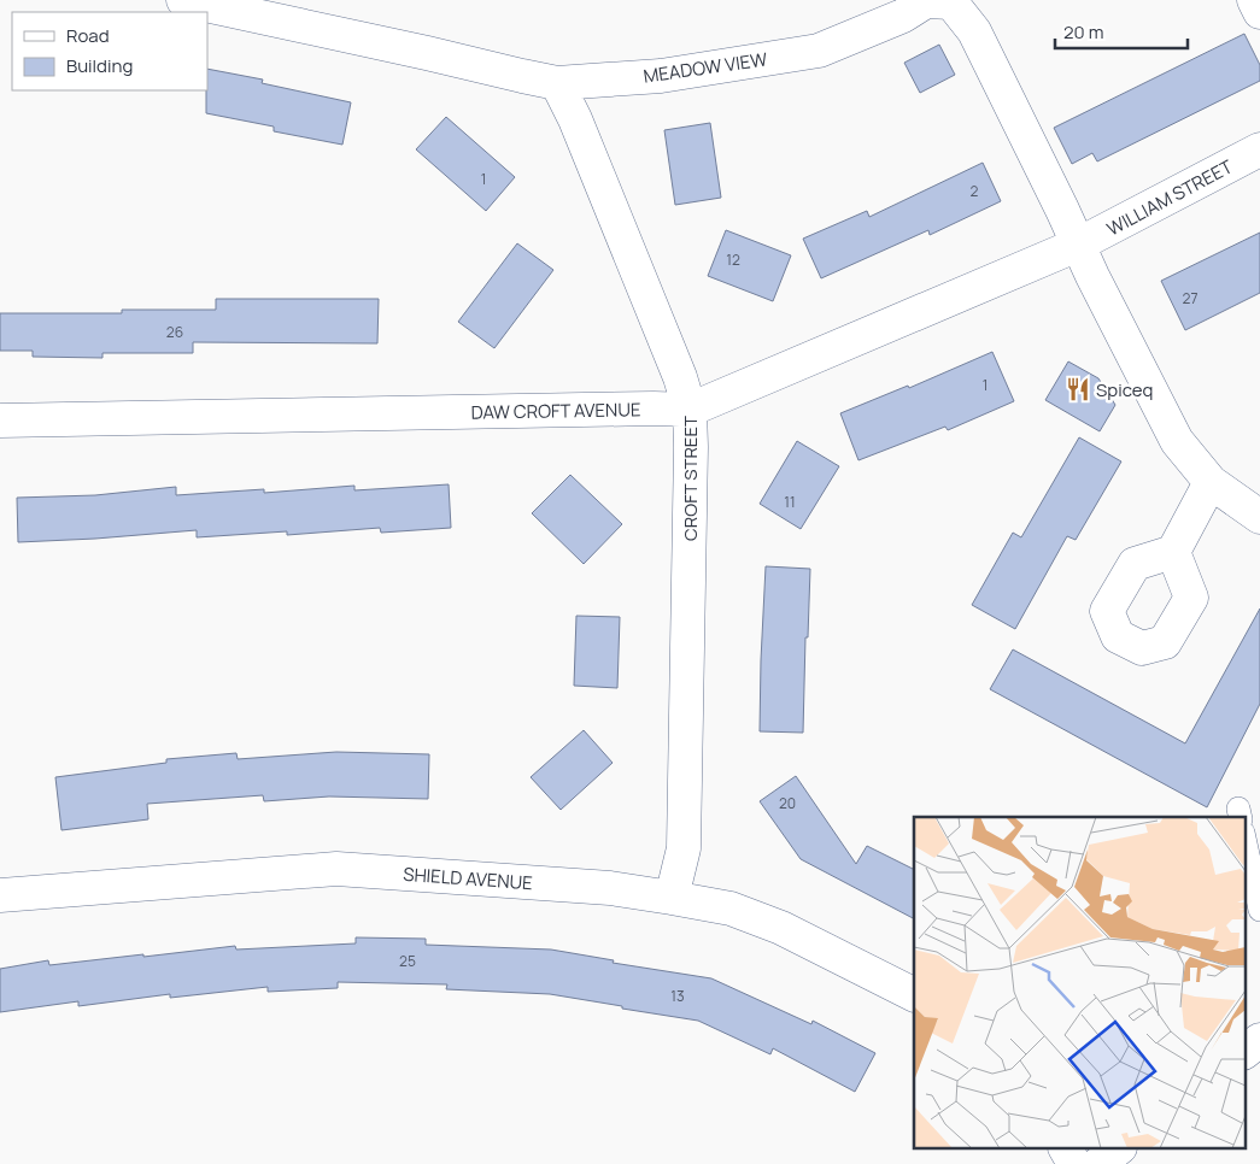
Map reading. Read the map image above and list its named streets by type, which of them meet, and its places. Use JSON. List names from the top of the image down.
{
  "streets": {
    "street": [
      "MEADOW VIEW",
      "WILLIAM STREET",
      "DAW CROFT AVENUE",
      "CROFT STREET",
      "SHIELD AVENUE"
    ]
  },
  "crossings": [
    ["MEADOW VIEW", "WILLIAM STREET"],
    ["MEADOW VIEW", "DAW CROFT AVENUE"],
    ["MEADOW VIEW", "CROFT STREET"],
    ["WILLIAM STREET", "DAW CROFT AVENUE"],
    ["DAW CROFT AVENUE", "CROFT STREET"],
    ["CROFT STREET", "SHIELD AVENUE"]
  ],
  "places": {
    "restaurant": ["Spiceq"]
  },
  "house_numbers": [
    "1",
    "2",
    "12",
    "27",
    "26",
    "1",
    "11",
    "20",
    "25",
    "13"
  ],
  "legend": ["Road", "Building"],
  "scale_bar": "20 m"
}
